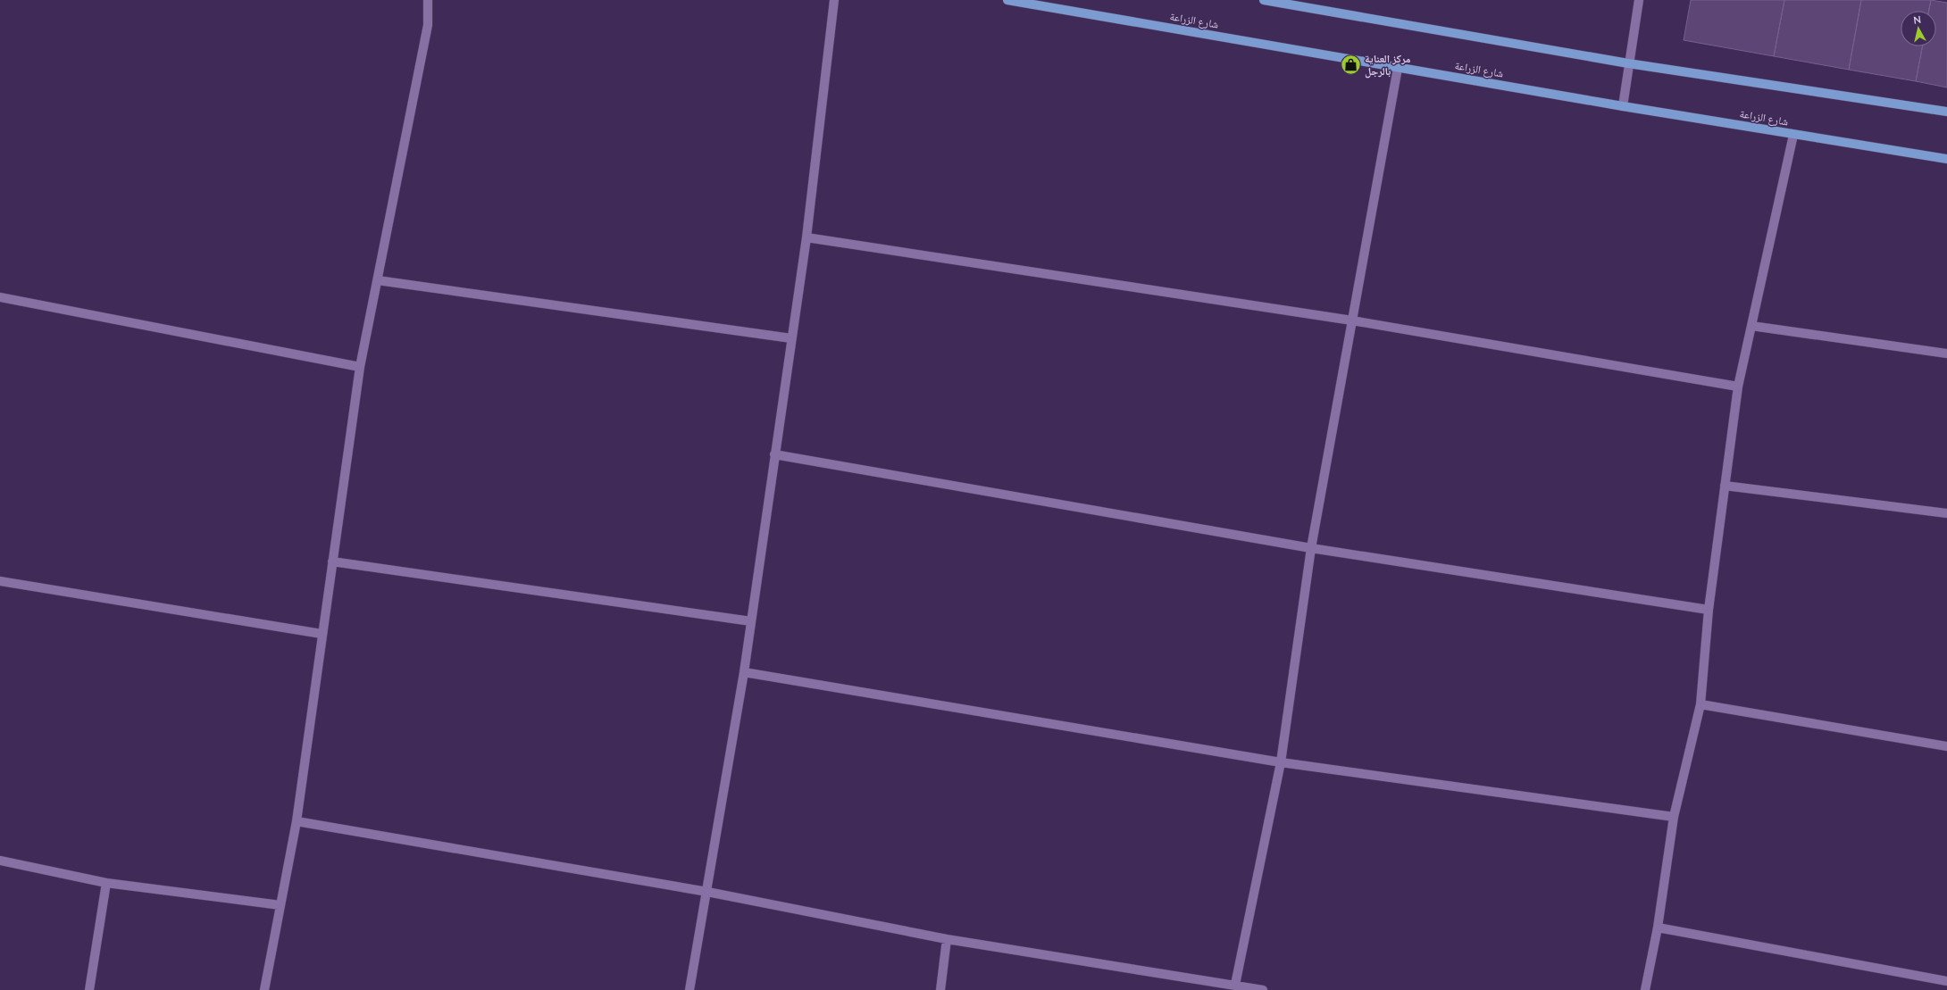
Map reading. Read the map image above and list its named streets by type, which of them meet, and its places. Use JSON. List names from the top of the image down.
{
  "streets": {
    "main road": ["شارع الزراعة"]
  },
  "places": {
    "shop": ["مركز العناية بالرجل"]
  },
  "north": "top"
}
